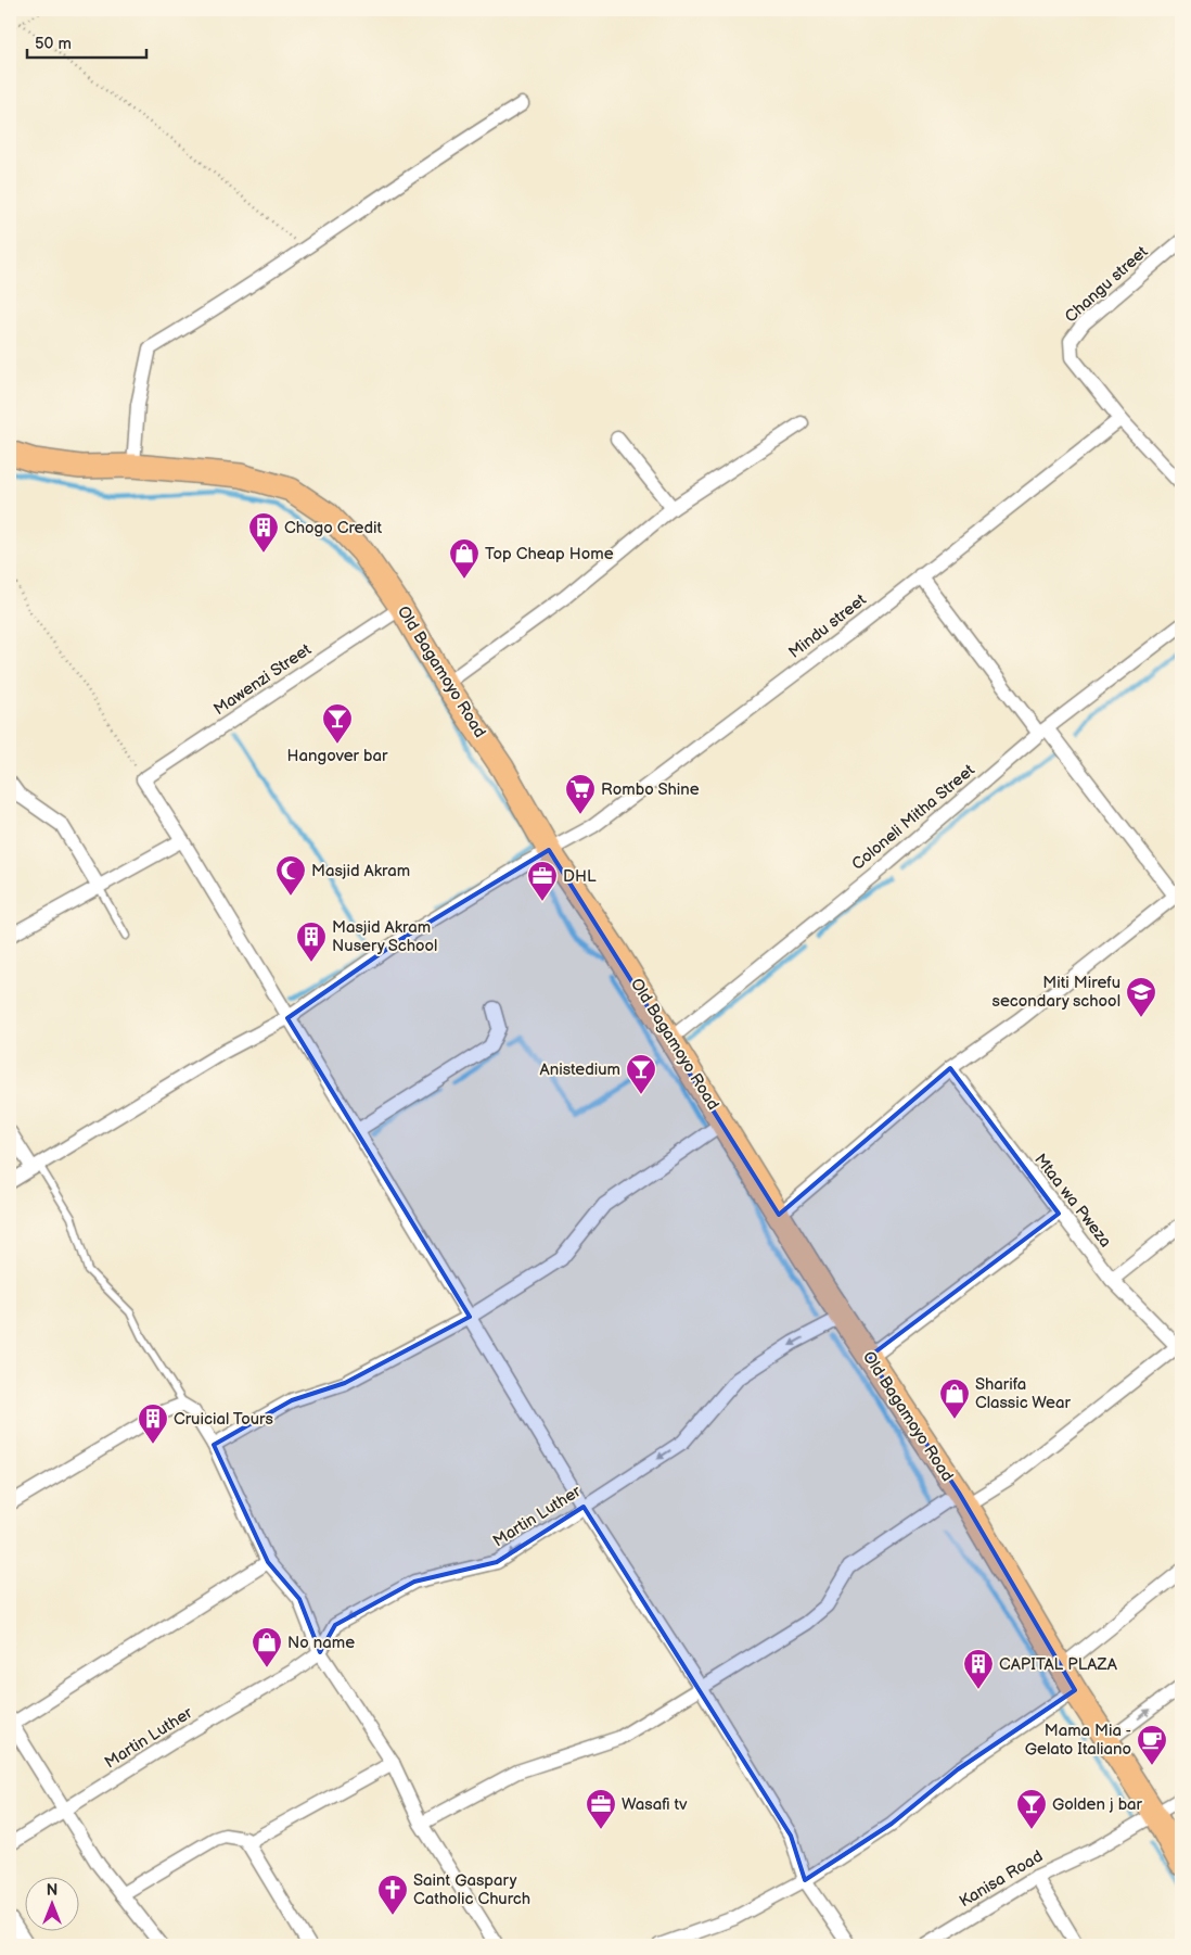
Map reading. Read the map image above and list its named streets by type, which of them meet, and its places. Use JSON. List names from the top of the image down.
{
  "streets": {
    "main road": ["Old Bagamoyo Road"],
    "street": [
      "Changu street",
      "Mindu street",
      "Mawenzi Street",
      "Coloneli Mitha Street",
      "Mtaa wa Pweza",
      "Martin Luther",
      "Kanisa Road"
    ]
  },
  "crossings": [
    ["Changu street", "Mindu street"],
    ["Mindu street", "Old Bagamoyo Road"],
    ["Old Bagamoyo Road", "Mawenzi Street"],
    ["Old Bagamoyo Road", "Coloneli Mitha Street"],
    ["Old Bagamoyo Road", "Martin Luther"],
    ["Old Bagamoyo Road", "Kanisa Road"]
  ],
  "one_way": ["Martin Luther"],
  "places": {
    "building": [
      "Chogo Credit",
      "Masjid Akram Nusery School",
      "Cruicial Tours",
      "CAPITAL PLAZA"
    ],
    "shop": ["Top Cheap Home", "Sharifa Classic Wear", "No name"],
    "bar": ["Hangover bar", "Anistedium", "Golden j bar"],
    "supermarket": ["Rombo Shine"],
    "mosque": ["Masjid Akram"],
    "office": ["DHL", "Wasafi tv"],
    "school or university": ["Miti Mirefu secondary school"],
    "cafe": ["Mama Mia - Gelato Italiano"],
    "church": ["Saint Gaspary Catholic Church"]
  },
  "scale_bar": "50 m",
  "north": "top"
}
